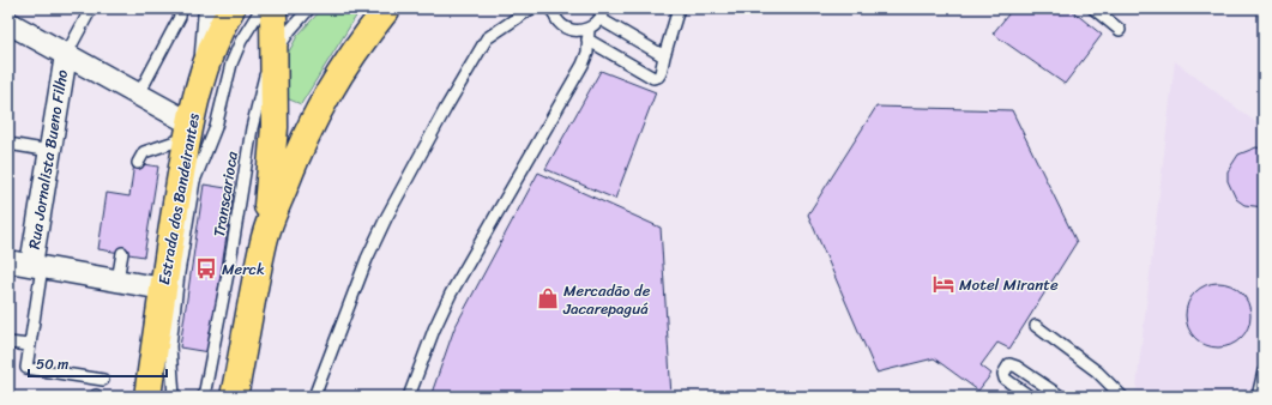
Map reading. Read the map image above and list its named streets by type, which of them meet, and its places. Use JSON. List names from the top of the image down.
{
  "streets": {
    "main road": ["Estrada dos Bandeirantes"],
    "street": ["Rua Jornalista Bueno Filho"],
    "lane": ["Transcarioca"]
  },
  "places": {
    "bus stop": ["Merck"],
    "hotel": ["Motel Mirante"],
    "shop": ["Mercadão de Jacarepaguá"]
  },
  "scale_bar": "50 m"
}
